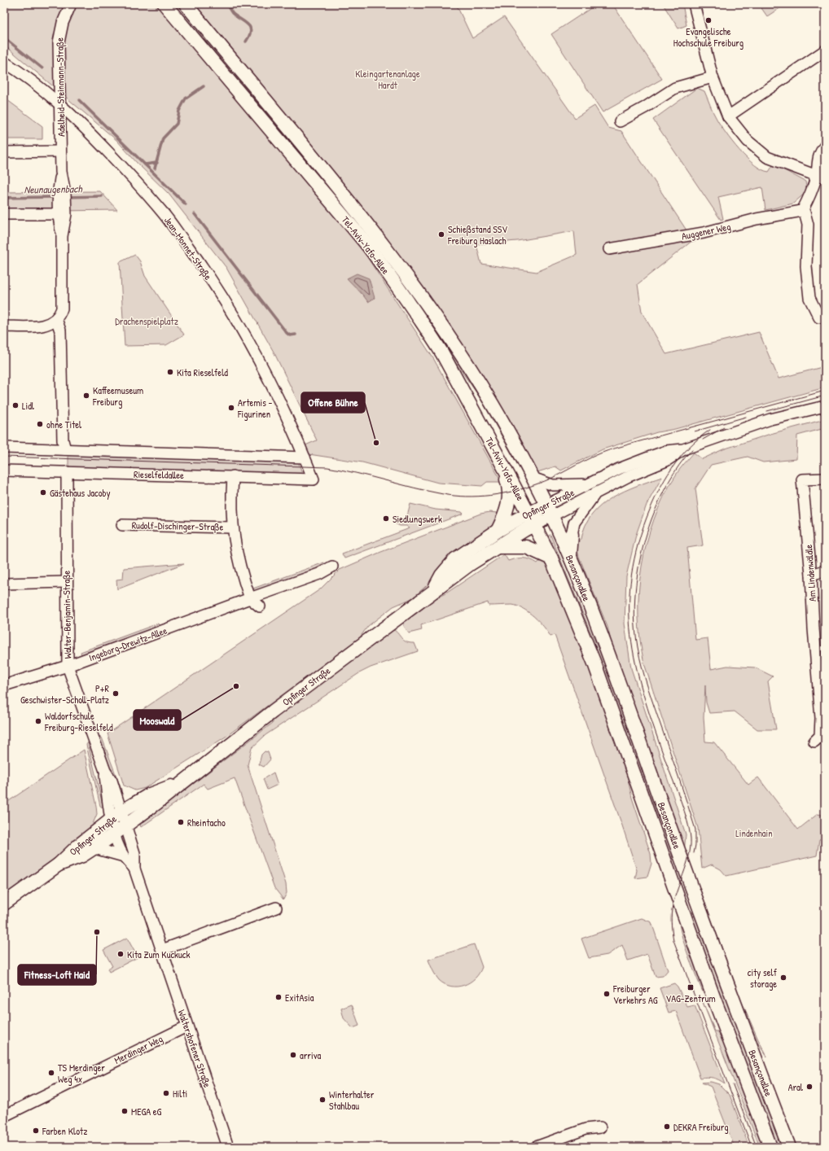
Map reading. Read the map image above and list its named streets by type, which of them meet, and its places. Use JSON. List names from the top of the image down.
{
  "streets": {
    "main road": ["Tel-Aviv-Yafo-Allee", "Opfinger Straße", "Besançonallee"],
    "street": [
      "Adelheid-Steinmann-Straße",
      "Auggener Weg",
      "Jean-Monnet-Straße",
      "Rieselfeldallee",
      "Rudolf-Dischinger-Straße",
      "Am Lindenwäldle",
      "Walter-Benjamin-Straße",
      "Ingeborg-Drewitz-Allee",
      "Waltershofener Straße",
      "Merdinger Weg"
    ]
  },
  "crossings": [
    ["Adelheid-Steinmann-Straße", "Jean-Monnet-Straße"],
    ["Tel-Aviv-Yafo-Allee", "Opfinger Straße"],
    ["Tel-Aviv-Yafo-Allee", "Besançonallee"],
    ["Jean-Monnet-Straße", "Rieselfeldallee"],
    ["Rieselfeldallee", "Rudolf-Dischinger-Straße"],
    ["Rieselfeldallee", "Walter-Benjamin-Straße"],
    ["Opfinger Straße", "Besançonallee"],
    ["Opfinger Straße", "Walter-Benjamin-Straße"],
    ["Opfinger Straße", "Waltershofener Straße"],
    ["Rudolf-Dischinger-Straße", "Ingeborg-Drewitz-Allee"],
    ["Walter-Benjamin-Straße", "Ingeborg-Drewitz-Allee"],
    ["Walter-Benjamin-Straße", "Waltershofener Straße"],
    ["Waltershofener Straße", "Merdinger Weg"]
  ],
  "water": ["Neunaugenbach"],
  "parks": ["Kleingartenanlage Hardt", "Drachenspielplatz", "Lindenhain"],
  "places": {
    "other": [
      "Evangelische Hochschule Freiburg",
      "Schießstand SSV Freiburg Haslach",
      "Kita Rieselfeld",
      "Kaffeemuseum Freiburg",
      "Lidl",
      "Artemis - Figurinen",
      "ohne Titel",
      "Offene Bühne",
      "Gästehaus Jacoby",
      "Siedlungswerk",
      "Mooswald",
      "P+R Geschwister-Scholl-Platz",
      "Waldorfschule Freiburg-Rieselfeld",
      "Rheintacho",
      "Fitness-Loft Haid",
      "Kita Zum Kuckuck",
      "city self storage",
      "Freiburger Verkehrs AG",
      "ExitAsia",
      "arriva",
      "TS Merdinger Weg 4x",
      "Aral",
      "Hilti",
      "Winterhalter Stahlbau",
      "MEGA eG",
      "DEKRA Freiburg",
      "Farben Klotz"
    ],
    "transit": ["VAG-Zentrum"]
  }
}
